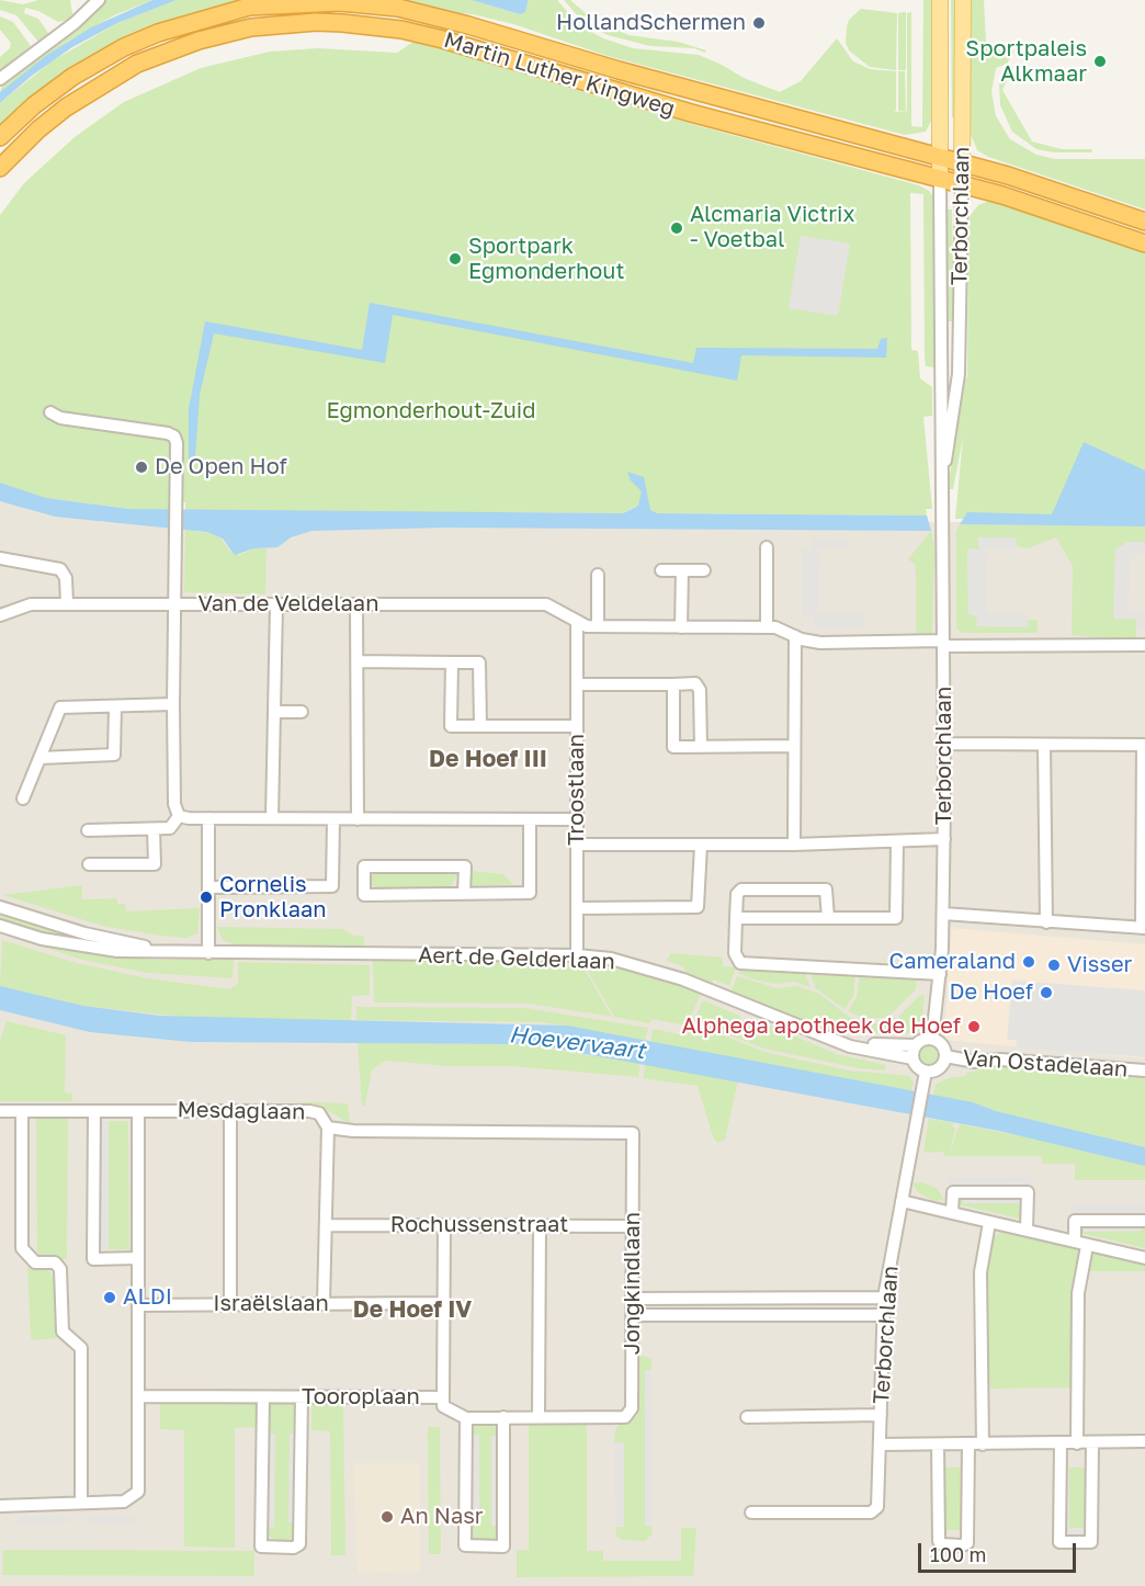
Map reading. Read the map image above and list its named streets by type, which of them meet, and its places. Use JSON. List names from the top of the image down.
{
  "streets": {
    "highway": ["Martin Luther Kingweg"],
    "main road": ["Terborchlaan"],
    "street": [
      "Van de Veldelaan",
      "Troostlaan",
      "Aert de Gelderlaan",
      "Van Ostadelaan",
      "Mesdaglaan",
      "Rochussenstraat",
      "Jongkindlaan",
      "Israëlslaan",
      "Tooroplaan"
    ]
  },
  "crossings": [
    ["Martin Luther Kingweg", "Terborchlaan"],
    ["Terborchlaan", "Van de Veldelaan"],
    ["Terborchlaan", "Aert de Gelderlaan"],
    ["Terborchlaan", "Van Ostadelaan"],
    ["Van de Veldelaan", "Troostlaan"],
    ["Troostlaan", "Aert de Gelderlaan"],
    ["Aert de Gelderlaan", "Van Ostadelaan"],
    ["Mesdaglaan", "Jongkindlaan"],
    ["Rochussenstraat", "Jongkindlaan"]
  ],
  "districts": ["De Hoef III", "De Hoef IV"],
  "water": ["Hoevervaart"],
  "parks": ["Egmonderhout-Zuid"],
  "places": [
    "HollandSchermen",
    "Sportpaleis Alkmaar",
    "Alcmaria Victrix - Voetbal",
    "Sportpark Egmonderhout",
    "De Open Hof",
    "Cornelis Pronklaan",
    "Cameraland",
    "Visser",
    "De Hoef",
    "Alphega apotheek de Hoef",
    "ALDI",
    "An Nasr"
  ],
  "scale_bar": "100 m"
}
